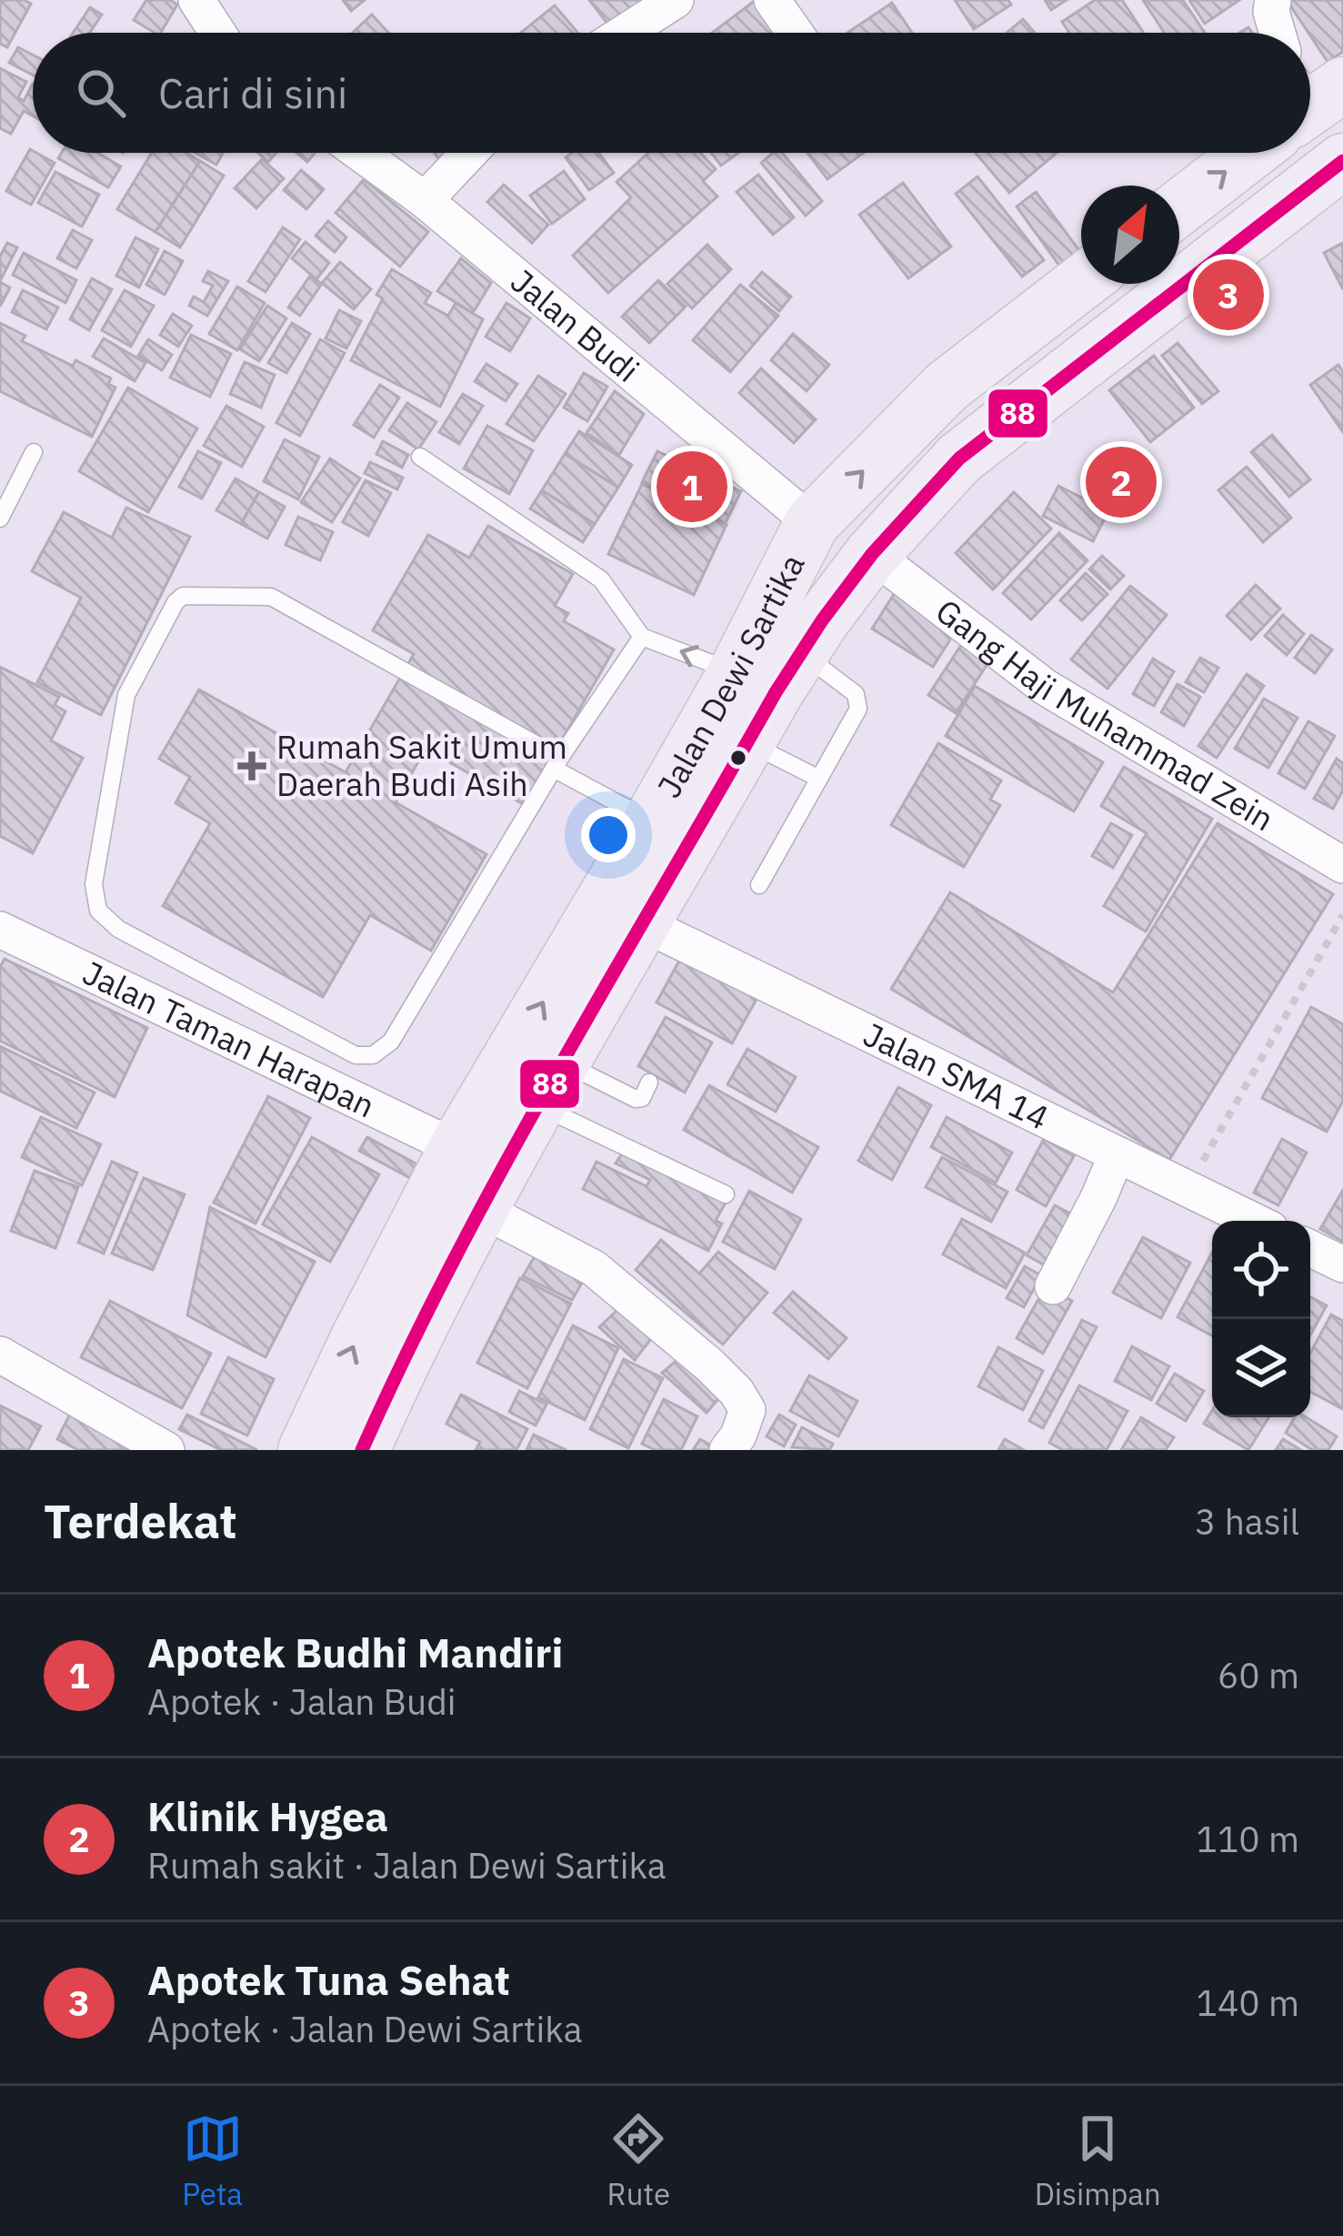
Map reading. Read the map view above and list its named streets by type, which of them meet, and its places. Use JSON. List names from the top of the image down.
{
  "streets": {
    "main road": ["Jalan Dewi Sartika"],
    "street": [
      "Jalan Budi",
      "Gang Haji Muhammad Zein",
      "Jalan Taman Harapan",
      "Jalan SMA 14"
    ]
  },
  "crossings": [
    ["Jalan Budi", "Jalan Dewi Sartika"],
    ["Jalan Dewi Sartika", "Gang Haji Muhammad Zein"],
    ["Jalan Dewi Sartika", "Jalan Taman Harapan"],
    ["Jalan Dewi Sartika", "Jalan SMA 14"]
  ],
  "places": {
    "health": ["Rumah Sakit Umum Daerah Budi Asih"]
  },
  "lines": ["transit line 88"],
  "north": "top right",
  "page": {
    "search": "Cari di sini",
    "pins": ["3", "2", "1"],
    "heading": ["Terdekat", "3 hasil"],
    "list": [
      {
        "mark": "1",
        "name": "Apotek Budhi Mandiri",
        "note": "Apotek · Jalan Budi",
        "value": "60 m"
      },
      {
        "mark": "2",
        "name": "Klinik Hygea",
        "note": "Rumah sakit · Jalan Dewi Sartika",
        "value": "110 m"
      },
      {
        "mark": "3",
        "name": "Apotek Tuna Sehat",
        "note": "Apotek · Jalan Dewi Sartika",
        "value": "140 m"
      }
    ],
    "nav": ["Peta", "Rute", "Disimpan"]
  }
}
